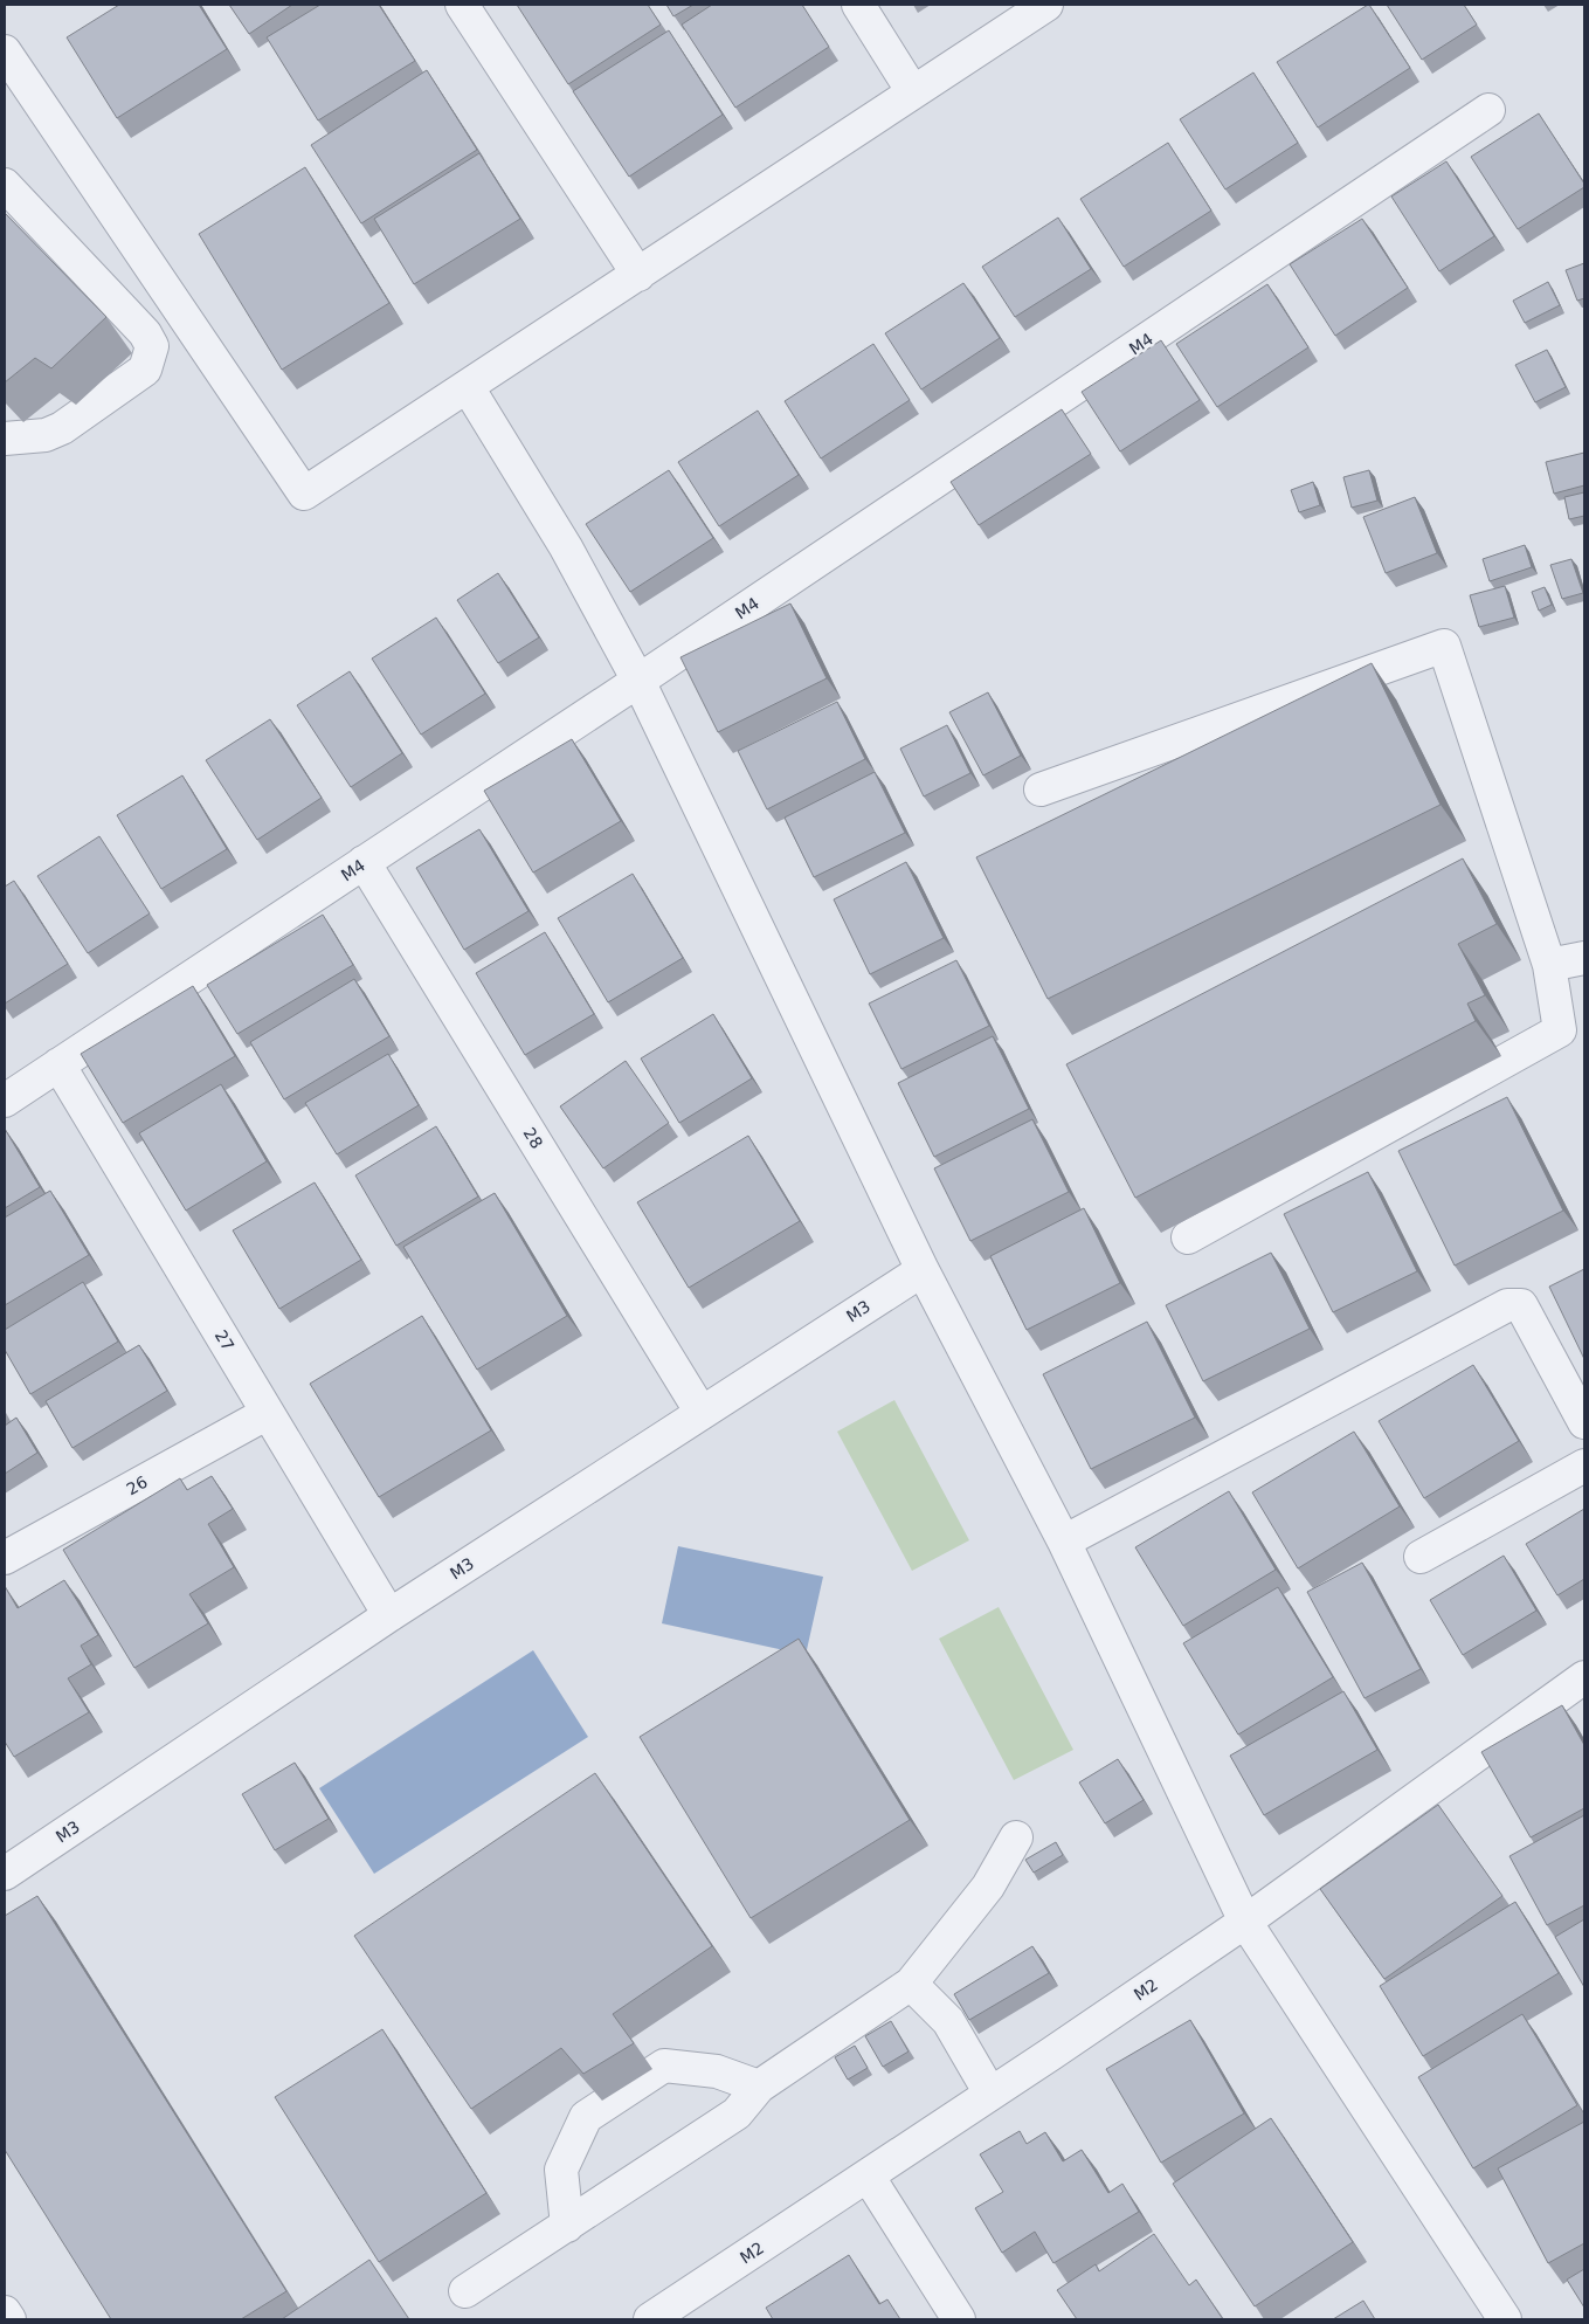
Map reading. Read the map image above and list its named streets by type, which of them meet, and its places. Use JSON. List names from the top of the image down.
{
  "streets": {
    "street": [
      "M4",
      "28",
      "M3",
      "27",
      "26",
      "M2"
    ]
  },
  "crossings": [
    ["M4", "28"],
    ["M4", "27"],
    ["28", "M3"],
    ["M3", "27"],
    ["27", "26"]
  ]
}
